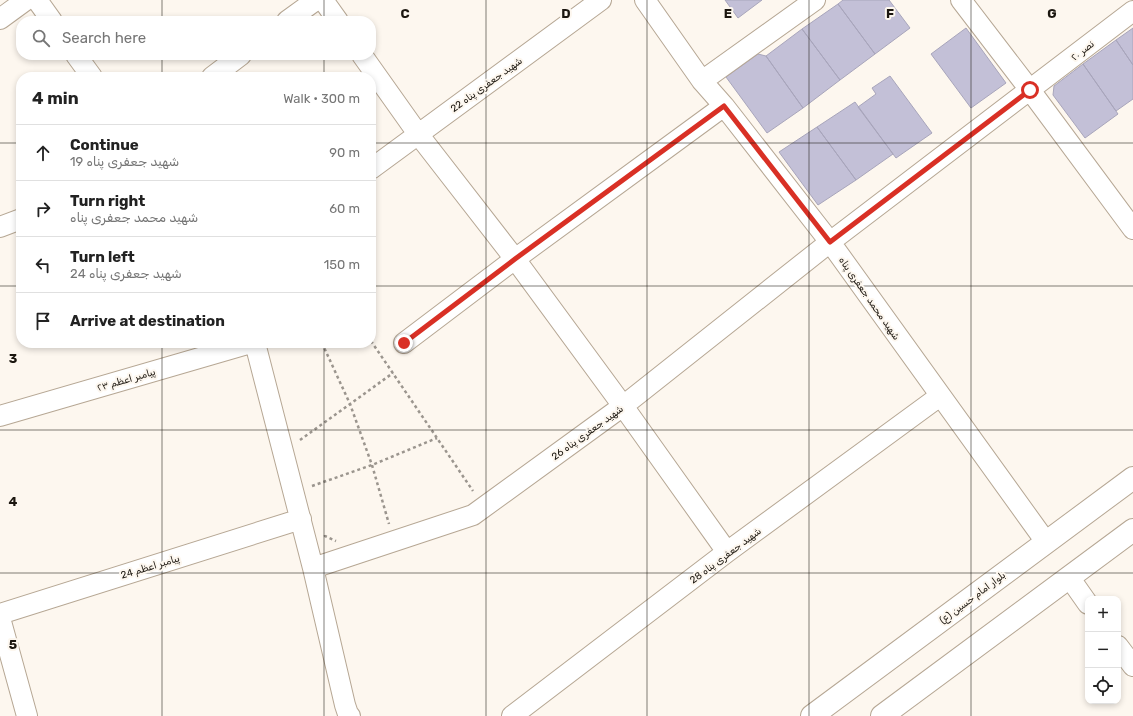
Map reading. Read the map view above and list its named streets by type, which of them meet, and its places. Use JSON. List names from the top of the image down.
{
  "streets": {
    "main road": ["بلوار امام حسین (ع)"],
    "street": [
      "نصر ۲۰",
      "شهید جعفری پناه 22",
      "شهید محمد جعفری پناه",
      "پیامبر اعظم ۲۳",
      "شهید جعفری پناه 26",
      "شهید جعفری پناه 28",
      "پیامبر اعظم 24"
    ]
  },
  "crossings": [
    ["نصر ۲۰", "شهید محمد جعفری پناه"],
    ["نصر ۲۰", "شهید جعفری پناه 26"],
    ["شهید محمد جعفری پناه", "شهید جعفری پناه 26"],
    ["شهید محمد جعفری پناه", "شهید جعفری پناه 28"],
    ["شهید محمد جعفری پناه", "بلوار امام حسین (ع)"]
  ],
  "page": {
    "search": "Search here",
    "heading": ["4 min", "Walk · 300 m"],
    "list": [
      ["Continue", "شهید جعفری پناه 19", "90 m"],
      ["Turn right", "شهید محمد جعفری پناه", "60 m"],
      ["Turn left", "شهید جعفری پناه 24", "150 m"],
      "Arrive at destination"
    ],
    "map_buttons": ["+", "−"]
  },
  "grid": {
    "columns": [
      "C",
      "D",
      "E",
      "F",
      "G"
    ],
    "rows": ["3", "4", "5"]
  }
}
